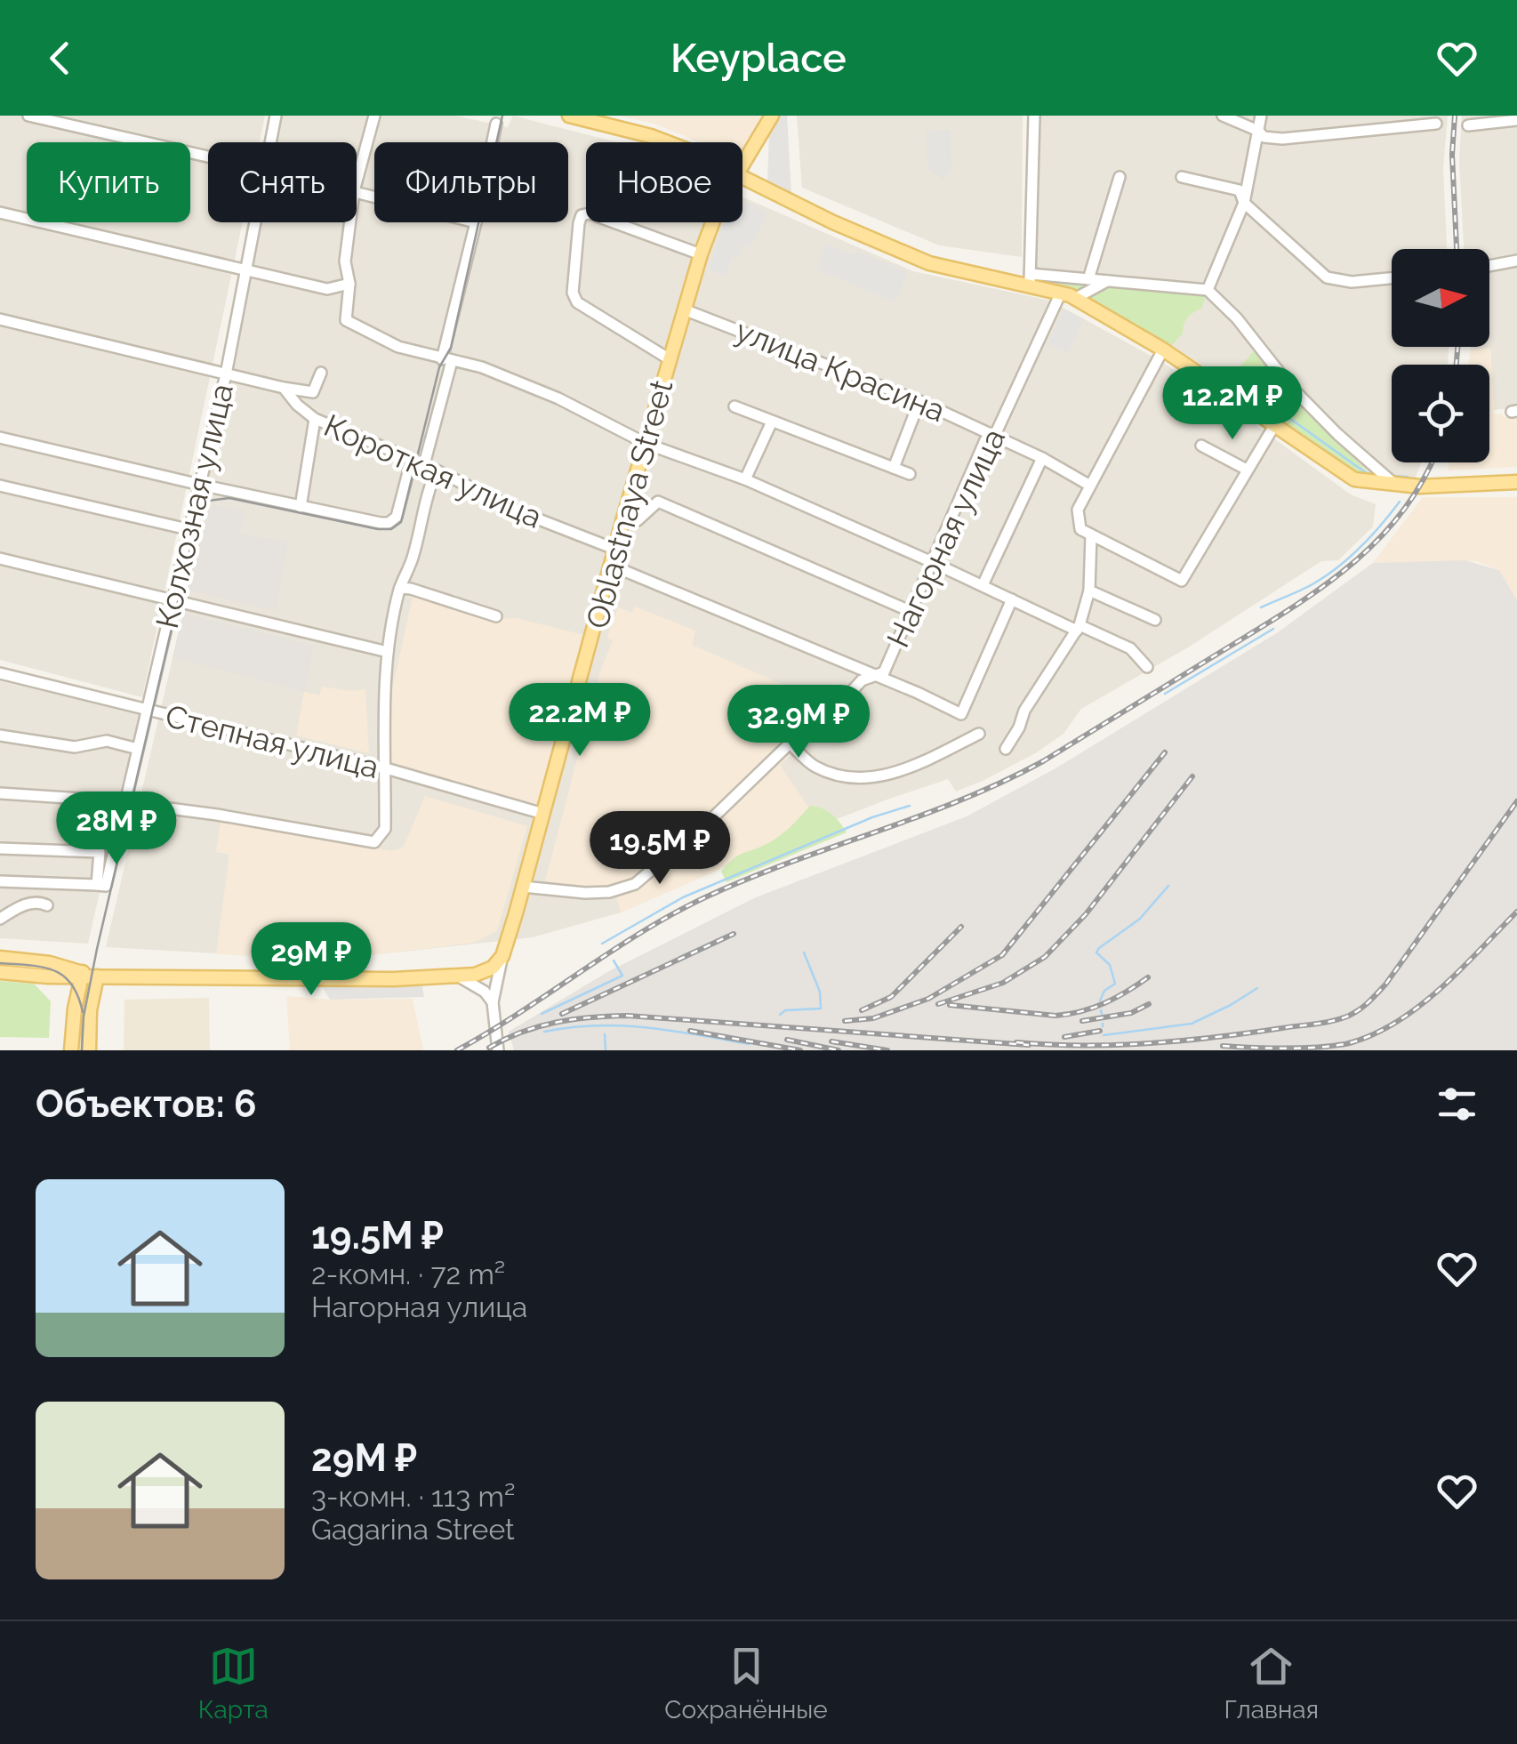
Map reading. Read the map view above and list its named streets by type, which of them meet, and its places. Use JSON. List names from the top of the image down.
{
  "streets": {
    "main road": ["Oblastnaya Street"],
    "street": [
      "улица Красина",
      "Короткая улица",
      "Колхозная улица",
      "Нагорная улица",
      "Степная улица"
    ]
  },
  "crossings": [
    ["улица Красина", "Oblastnaya Street"],
    ["улица Красина", "Нагорная улица"],
    ["Короткая улица", "Oblastnaya Street"],
    ["Oblastnaya Street", "Нагорная улица"],
    ["Oblastnaya Street", "Степная улица"],
    ["Колхозная улица", "Степная улица"]
  ],
  "north": "right",
  "page": {
    "header": "Keyplace",
    "chip": [
      "Купить",
      "Снять",
      "Фильтры",
      "Новое"
    ],
    "price": [
      "12.2M ₽",
      "22.2M ₽",
      "32.9M ₽",
      "28M ₽",
      "19.5M ₽",
      "29M ₽"
    ],
    "heading": "Объектов: 6",
    "list": [
      {
        "name": "19.5M ₽",
        "note": "2-комн. · 72 m² · Нагорная улица"
      },
      {
        "name": "29M ₽",
        "note": "3-комн. · 113 m² · Gagarina Street"
      }
    ],
    "tabs": ["Карта", "Сохранённые", "Главная"]
  }
}
